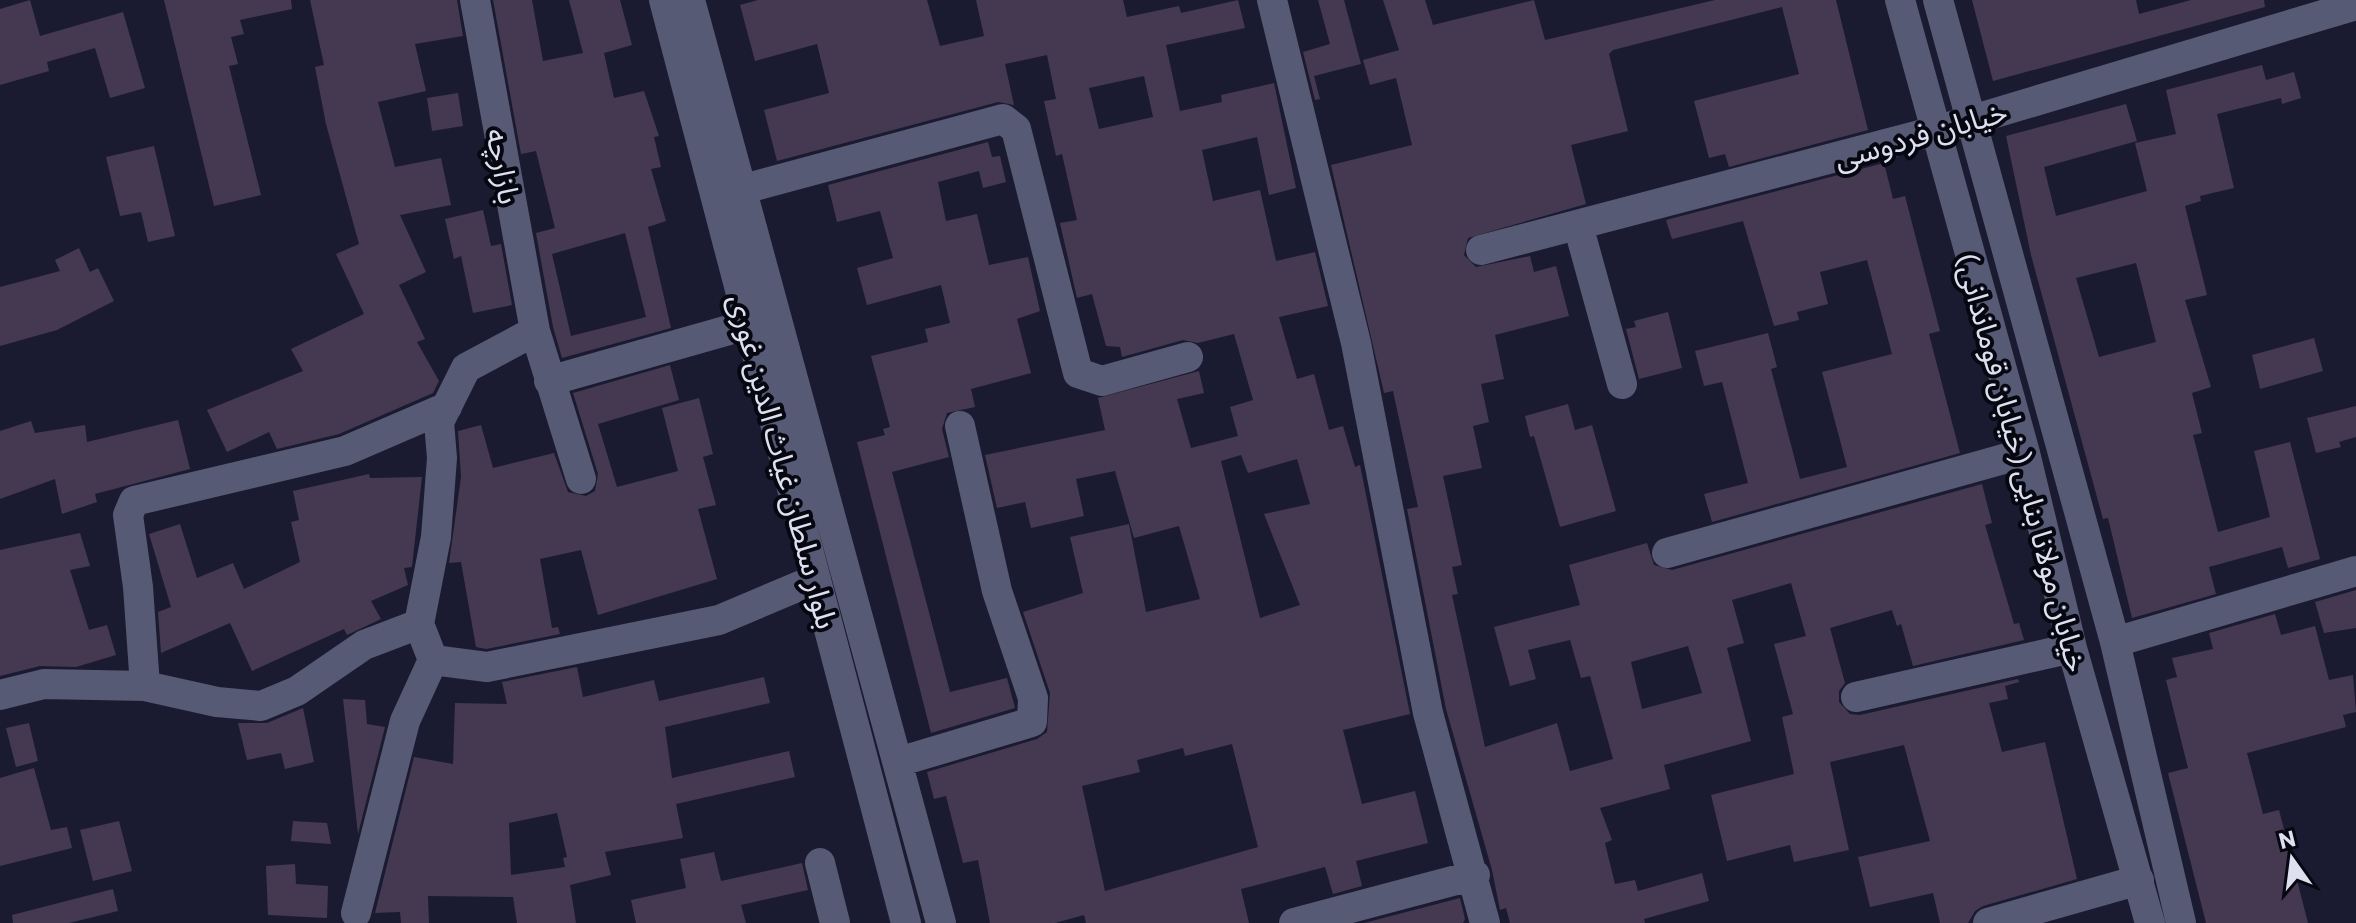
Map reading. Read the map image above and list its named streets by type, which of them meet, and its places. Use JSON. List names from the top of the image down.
{
  "streets": {
    "street": [
      "خیابان فردوسی",
      "بازارچه",
      "بلوار سلطان غیاث الدین غوری",
      "خیابان مولانا بنایی (خیابان قوماندانی)"
    ]
  },
  "crossings": [
    ["خیابان فردوسی", "خیابان مولانا بنایی (خیابان قوماندانی)"]
  ],
  "north": "top"
}
